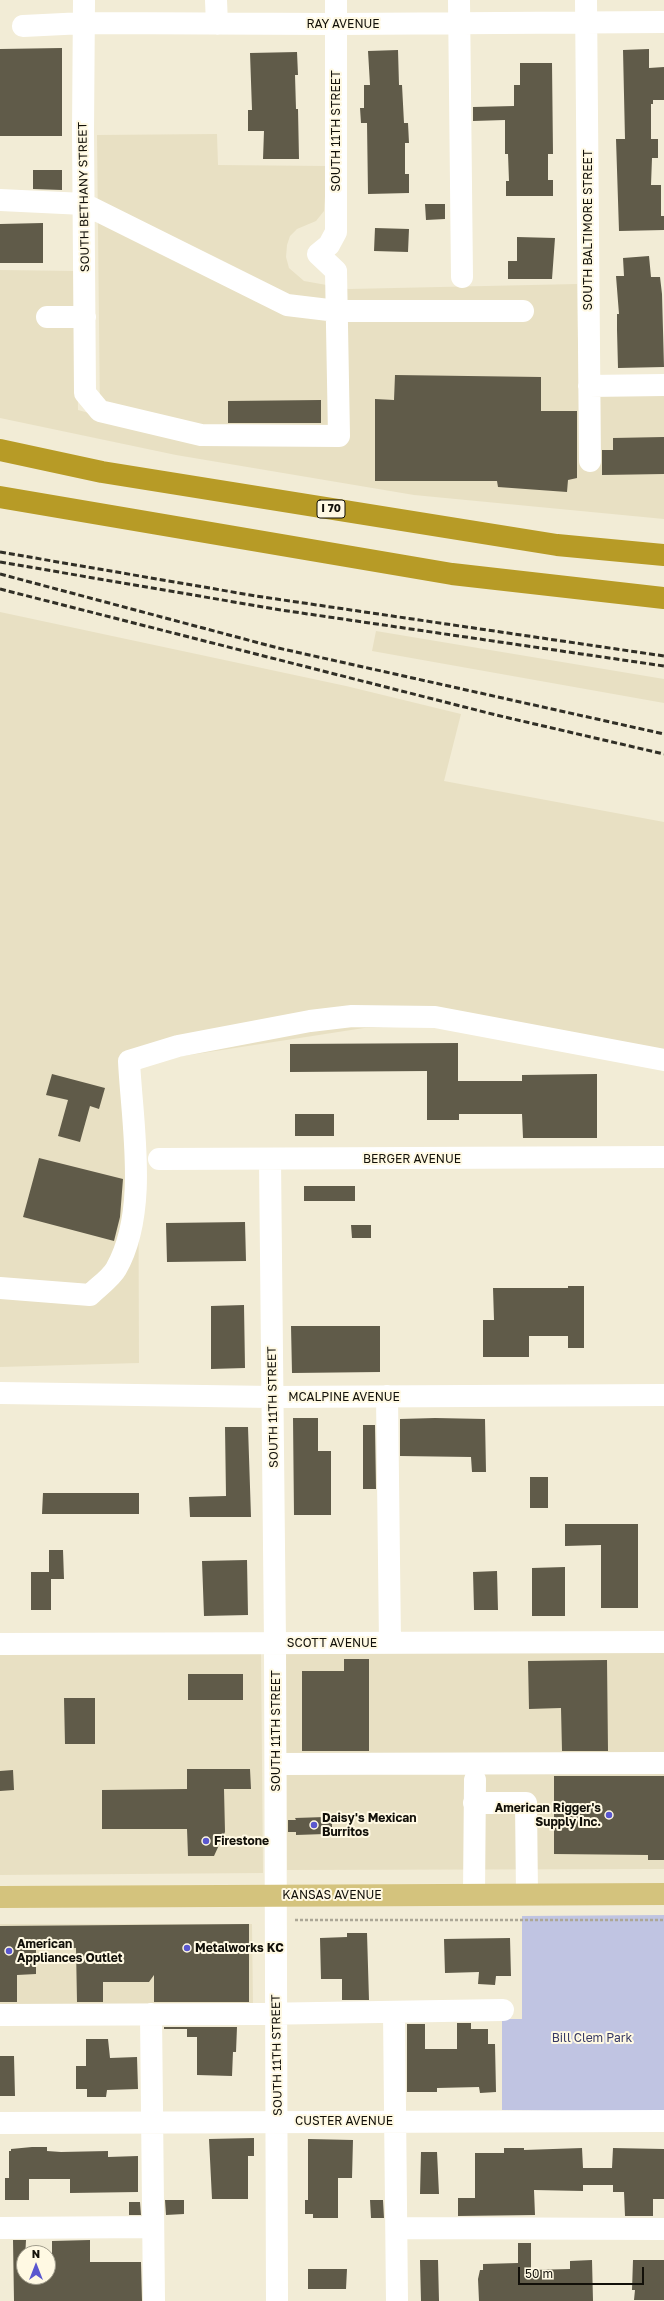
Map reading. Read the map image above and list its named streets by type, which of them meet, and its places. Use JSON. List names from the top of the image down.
{
  "streets": {
    "highway": ["I 70"],
    "main road": ["KANSAS AVENUE"],
    "street": [
      "RAY AVENUE",
      "SOUTH 11TH STREET",
      "SOUTH BETHANY STREET",
      "SOUTH BALTIMORE STREET",
      "BERGER AVENUE",
      "MCALPINE AVENUE",
      "SCOTT AVENUE",
      "CUSTER AVENUE"
    ]
  },
  "crossings": [
    ["RAY AVENUE", "SOUTH 11TH STREET"],
    ["RAY AVENUE", "SOUTH BETHANY STREET"],
    ["RAY AVENUE", "SOUTH BALTIMORE STREET"],
    ["SOUTH 11TH STREET", "SOUTH BETHANY STREET"],
    ["SOUTH 11TH STREET", "BERGER AVENUE"],
    ["SOUTH 11TH STREET", "MCALPINE AVENUE"],
    ["SOUTH 11TH STREET", "SCOTT AVENUE"],
    ["SOUTH 11TH STREET", "KANSAS AVENUE"],
    ["SOUTH 11TH STREET", "CUSTER AVENUE"]
  ],
  "parks": ["Bill Clem Park"],
  "places": [
    "American Rigger's Supply Inc.",
    "Daisy's Mexican Burritos",
    "Firestone",
    "Metalworks KC",
    "American Appliances Outlet"
  ],
  "scale_bar": "50 m",
  "north": "top"
}
